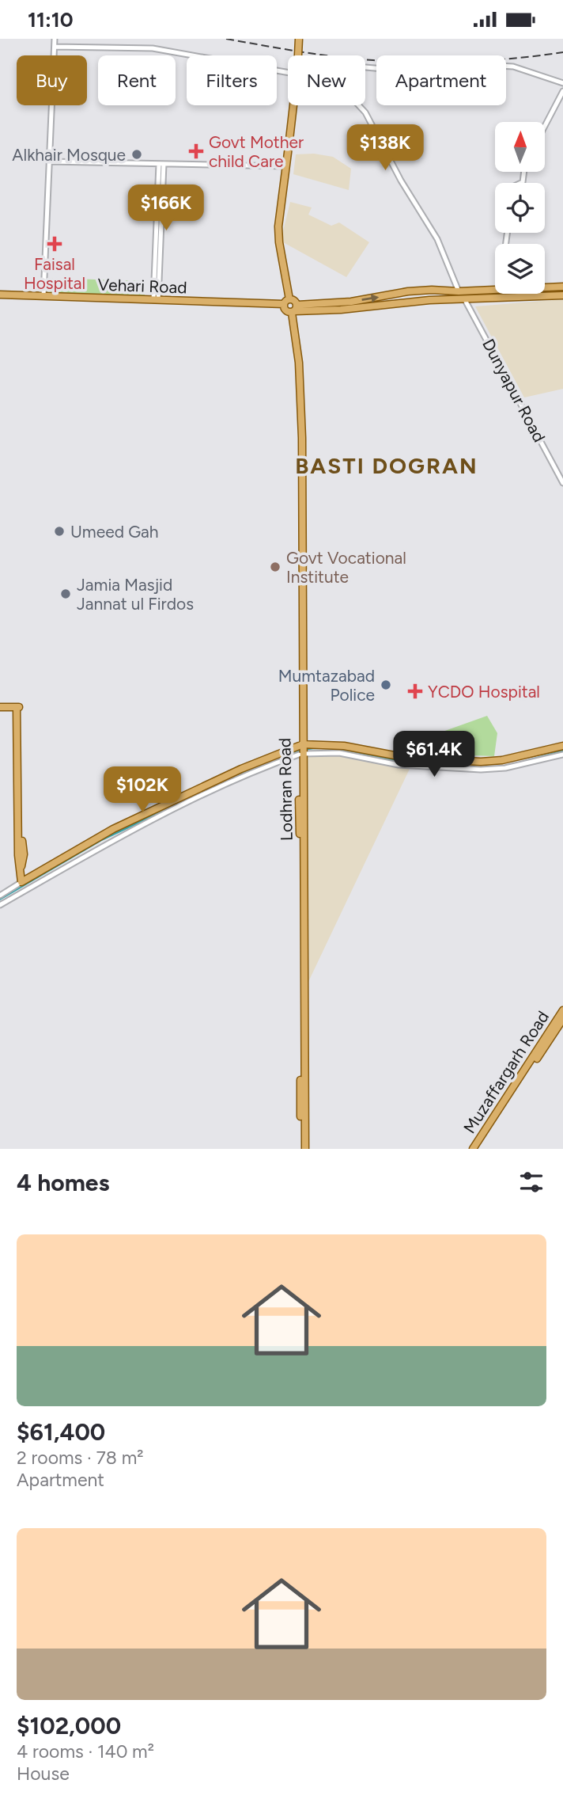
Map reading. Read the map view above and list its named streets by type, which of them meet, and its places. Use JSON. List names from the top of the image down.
{
  "streets": {
    "main road": ["Vehari Road", "Lodhran Road", "Muzaffargarh Road"],
    "street": ["Dunyapur Road"]
  },
  "districts": ["BASTI DOGRAN"],
  "places": {
    "health": ["Govt Mother child Care", "Faisal Hospital", "YCDO Hospital"],
    "other": [
      "Alkhair Mosque",
      "Umeed Gah",
      "Govt Vocational Institute",
      "Jamia Masjid Jannat ul Firdos",
      "Mumtazabad Police"
    ]
  },
  "north": "top",
  "page": {
    "status": "11:10",
    "chip": [
      "Buy",
      "Rent",
      "Filters",
      "New",
      "Apartment"
    ],
    "price": [
      "$138K",
      "$166K",
      "$61.4K",
      "$102K"
    ],
    "heading": "4 homes",
    "list": [
      {
        "name": "$61,400",
        "note": "2 rooms · 78 m² · Apartment"
      },
      {
        "name": "$102,000",
        "note": "4 rooms · 140 m² · House"
      }
    ]
  }
}
